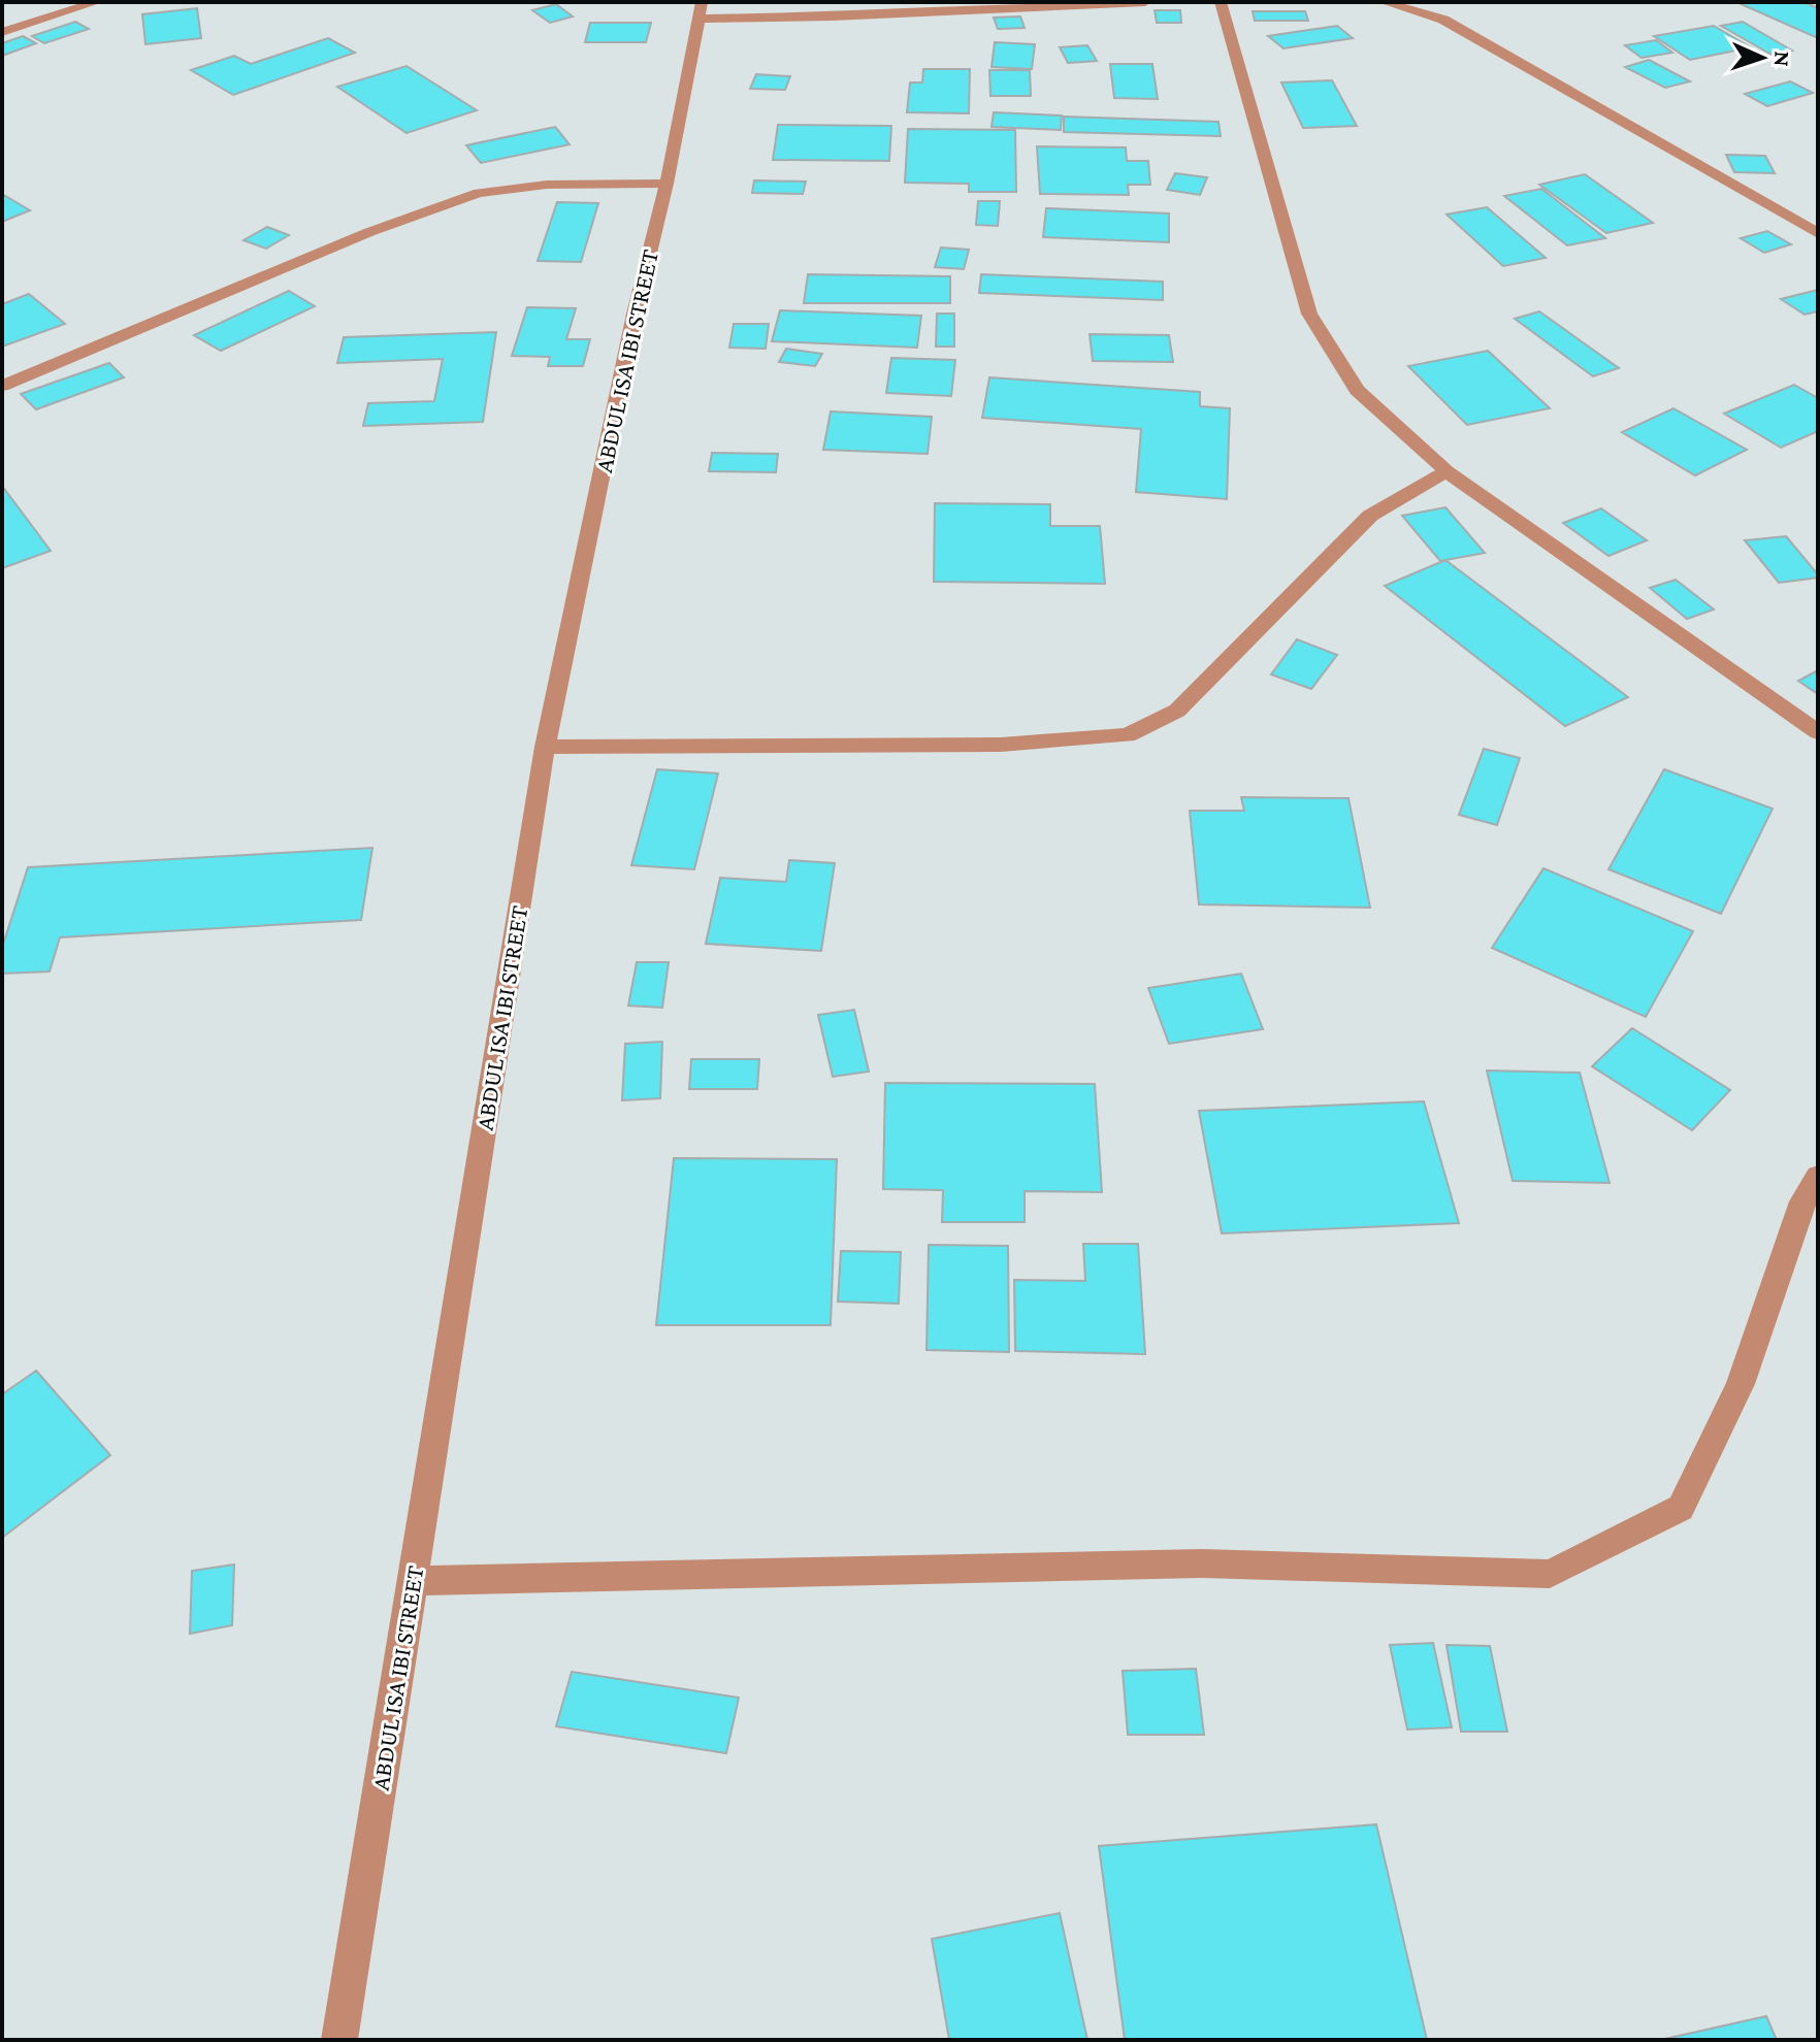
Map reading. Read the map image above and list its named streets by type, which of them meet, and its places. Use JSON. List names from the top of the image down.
{
  "streets": {
    "street": ["ABDUL ISA IBI STREET"]
  },
  "north": "right"
}
